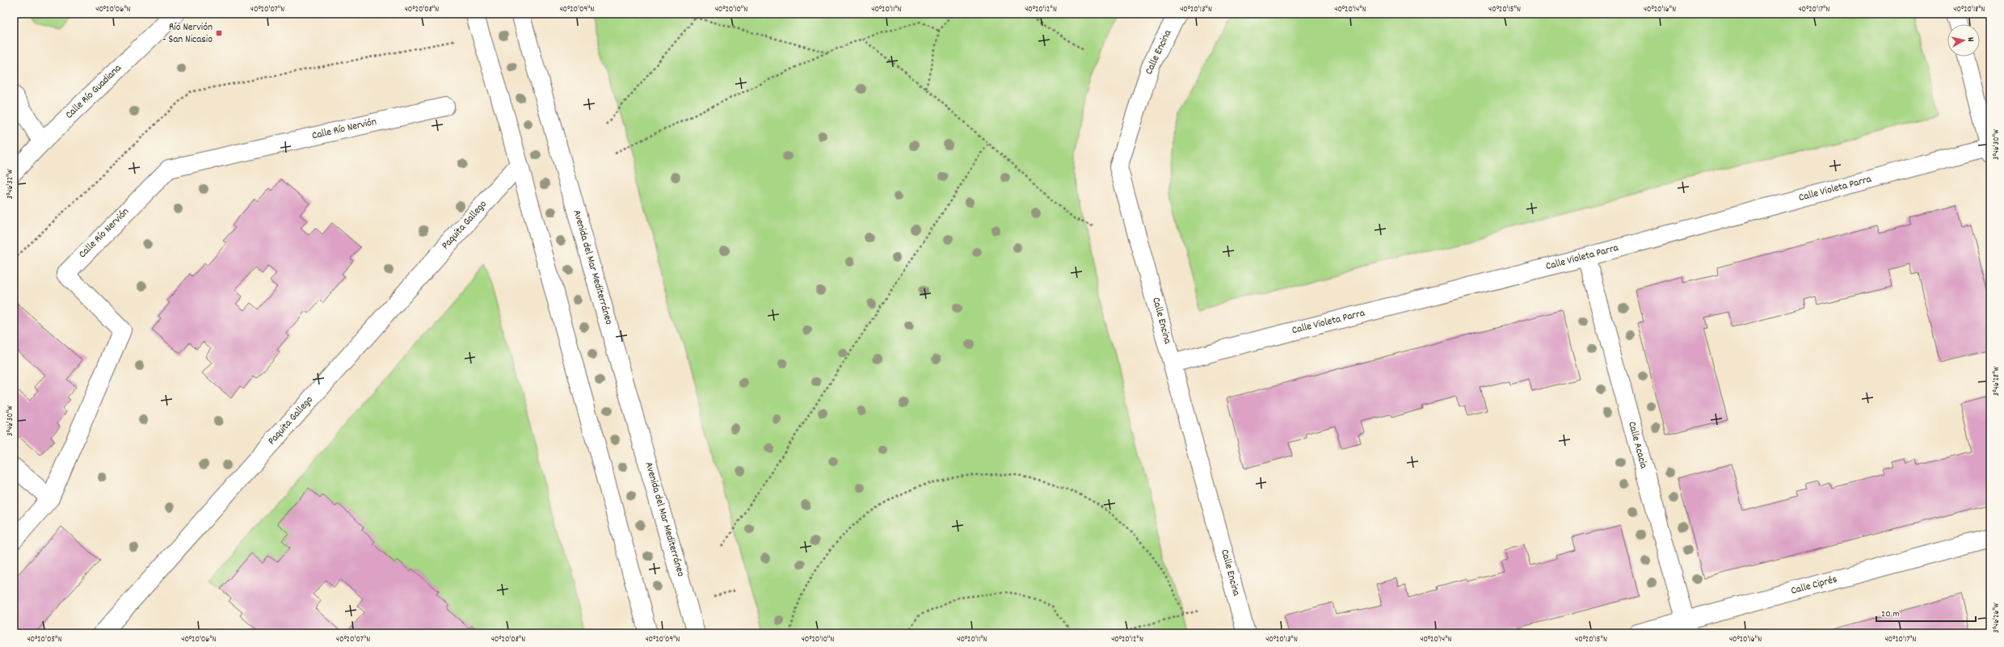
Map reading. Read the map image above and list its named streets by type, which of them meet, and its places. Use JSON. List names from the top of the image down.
{
  "streets": {
    "street": [
      "Calle Encina",
      "Calle Río Guadiana",
      "Calle Río Nervión",
      "Calle Violeta Parra",
      "Paquita Gallego",
      "Avenida del Mar Mediterráneo",
      "Calle Acacia",
      "Calle Ciprés"
    ]
  },
  "crossings": [
    ["Calle Encina", "Calle Violeta Parra"],
    ["Calle Violeta Parra", "Calle Acacia"],
    ["Calle Acacia", "Calle Ciprés"]
  ],
  "places": {
    "transit": ["Río Nervión - San Nicasio"]
  },
  "scale_bar": "20 m",
  "north": "right",
  "coordinates": [
    "40°20'06\"N",
    "40°20'07\"N",
    "40°20'08\"N",
    "40°20'09\"N",
    "40°20'10\"N",
    "40°20'11\"N",
    "40°20'12\"N",
    "40°20'13\"N",
    "40°20'14\"N",
    "40°20'15\"N",
    "40°20'16\"N",
    "40°20'17\"N",
    "40°20'18\"N",
    "3°46'30\"W",
    "3°46'32\"W",
    "3°46'28\"W",
    "3°46'26\"W",
    "40°20'05\"N"
  ]
}
